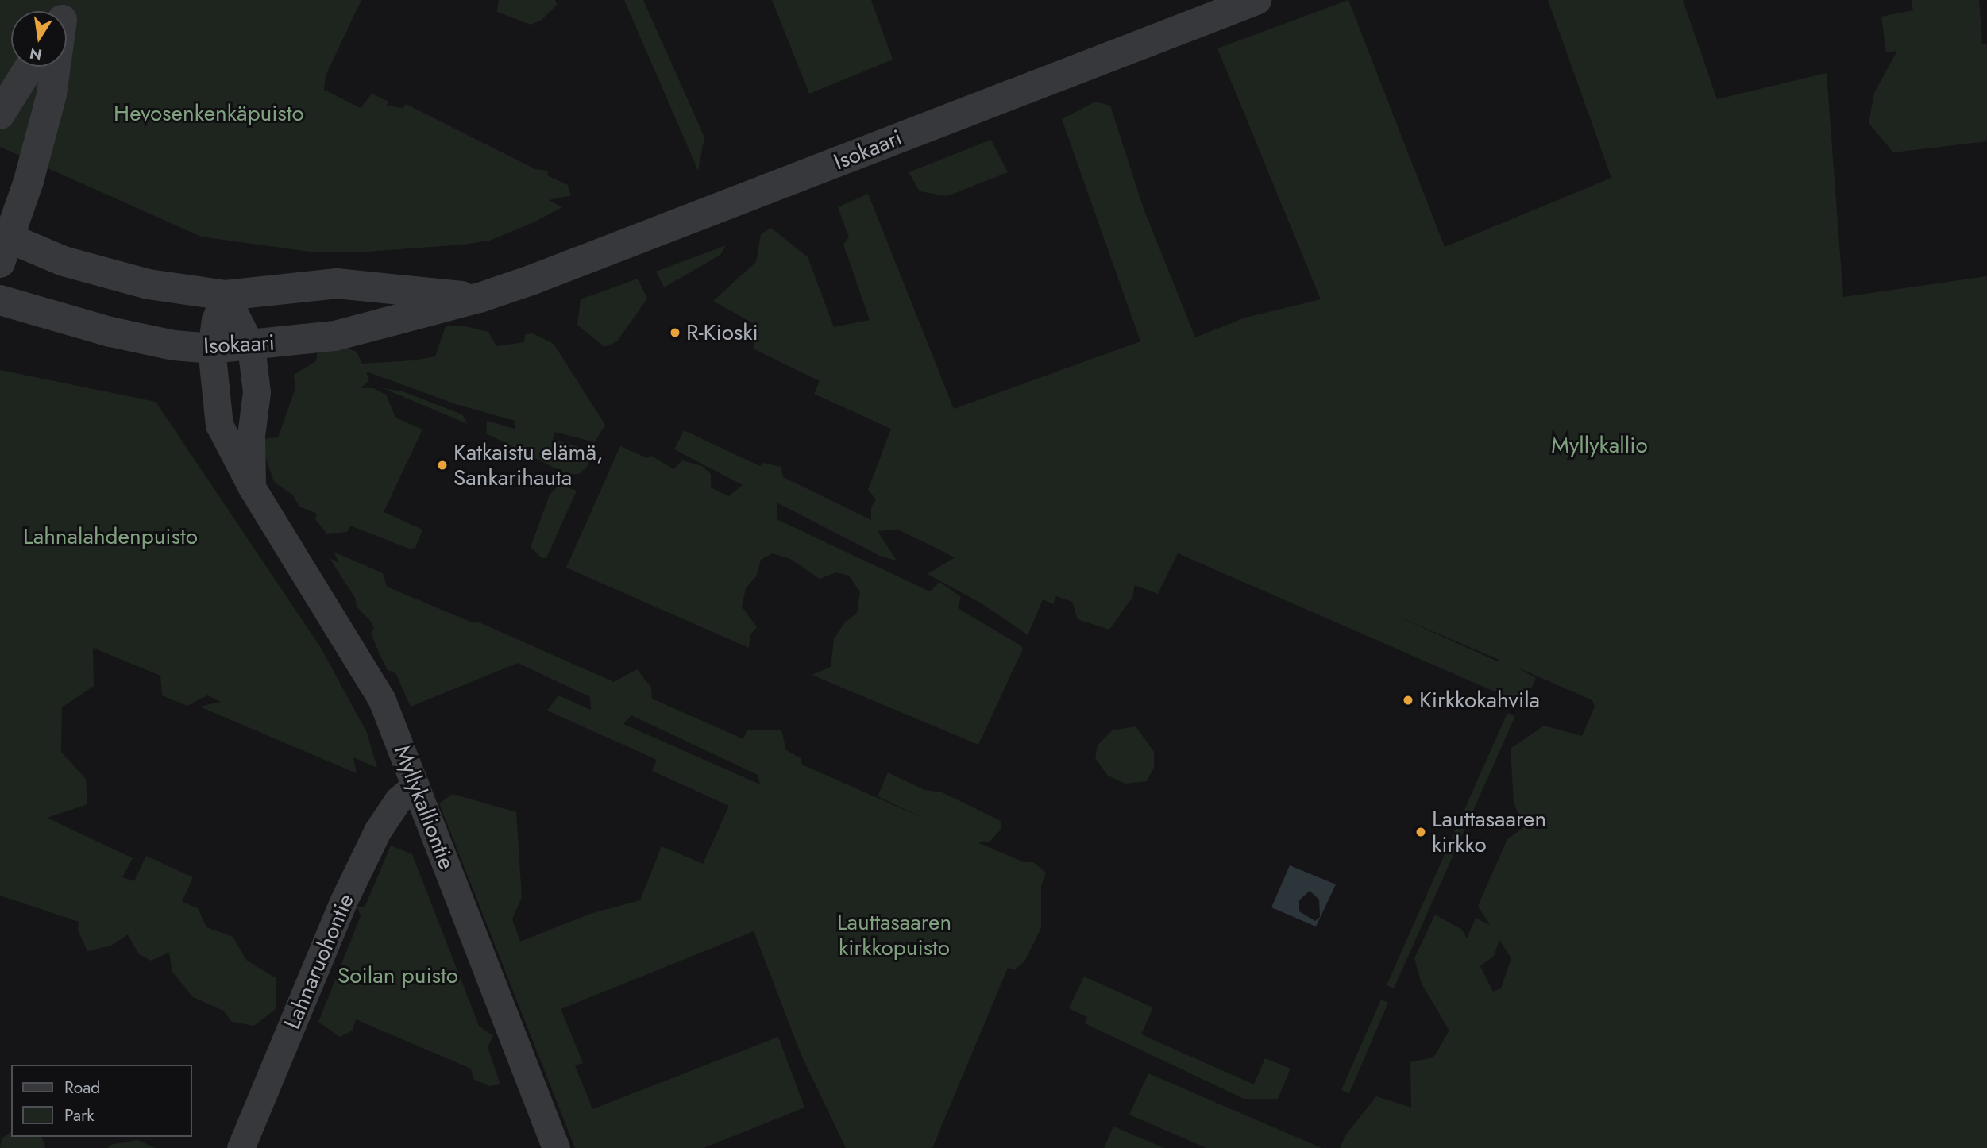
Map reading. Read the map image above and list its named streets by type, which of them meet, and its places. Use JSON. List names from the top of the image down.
{
  "streets": {
    "street": ["Isokaari", "Myllykalliontie", "Lahnaruohontie"]
  },
  "crossings": [
    ["Isokaari", "Myllykalliontie"],
    ["Myllykalliontie", "Lahnaruohontie"]
  ],
  "parks": [
    "Hevosenkenkäpuisto",
    "Myllykallio",
    "Lahnalahdenpuisto",
    "Lauttasaaren kirkkopuisto",
    "Soilan puisto"
  ],
  "places": [
    "R-Kioski",
    "Katkaistu elämä, Sankarihauta",
    "Kirkkokahvila",
    "Lauttasaaren kirkko"
  ],
  "legend": ["Road", "Park"],
  "north": "bottom"
}
